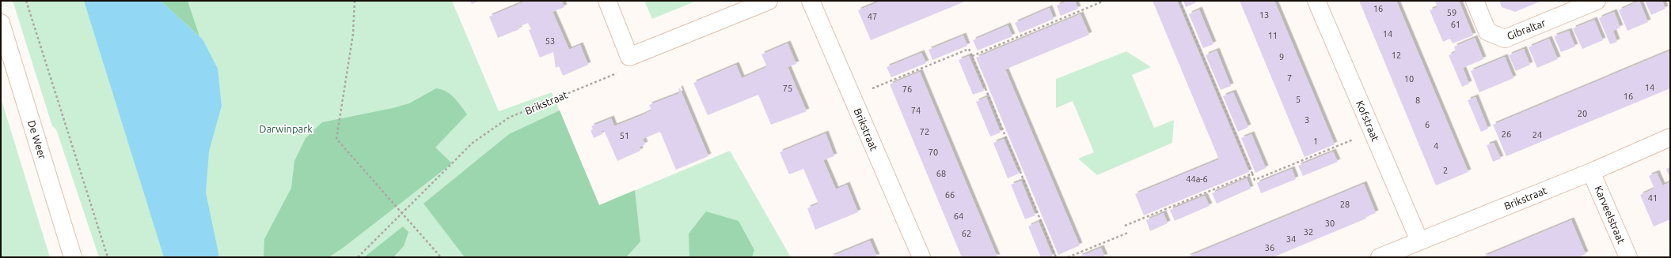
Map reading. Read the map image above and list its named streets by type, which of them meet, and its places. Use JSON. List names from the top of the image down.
{
  "streets": {
    "street": [
      "Gibraltar",
      "Brikstraat",
      "Kofstraat",
      "De Weer",
      "Karveelstraat"
    ]
  },
  "crossings": [
    ["Brikstraat", "Kofstraat"],
    ["Brikstraat", "Karveelstraat"]
  ],
  "parks": ["Darwinpark"],
  "house_numbers": [
    "16",
    "59",
    "13",
    "47",
    "61",
    "14",
    "11",
    "53",
    "12",
    "9",
    "7",
    "10",
    "14",
    "75",
    "76",
    "16",
    "5",
    "8",
    "74",
    "20",
    "3",
    "6",
    "72",
    "26",
    "24",
    "51",
    "1",
    "4",
    "70",
    "2",
    "68",
    "44a-6",
    "66",
    "41",
    "28",
    "64",
    "30",
    "32",
    "62",
    "34",
    "36"
  ]
}
